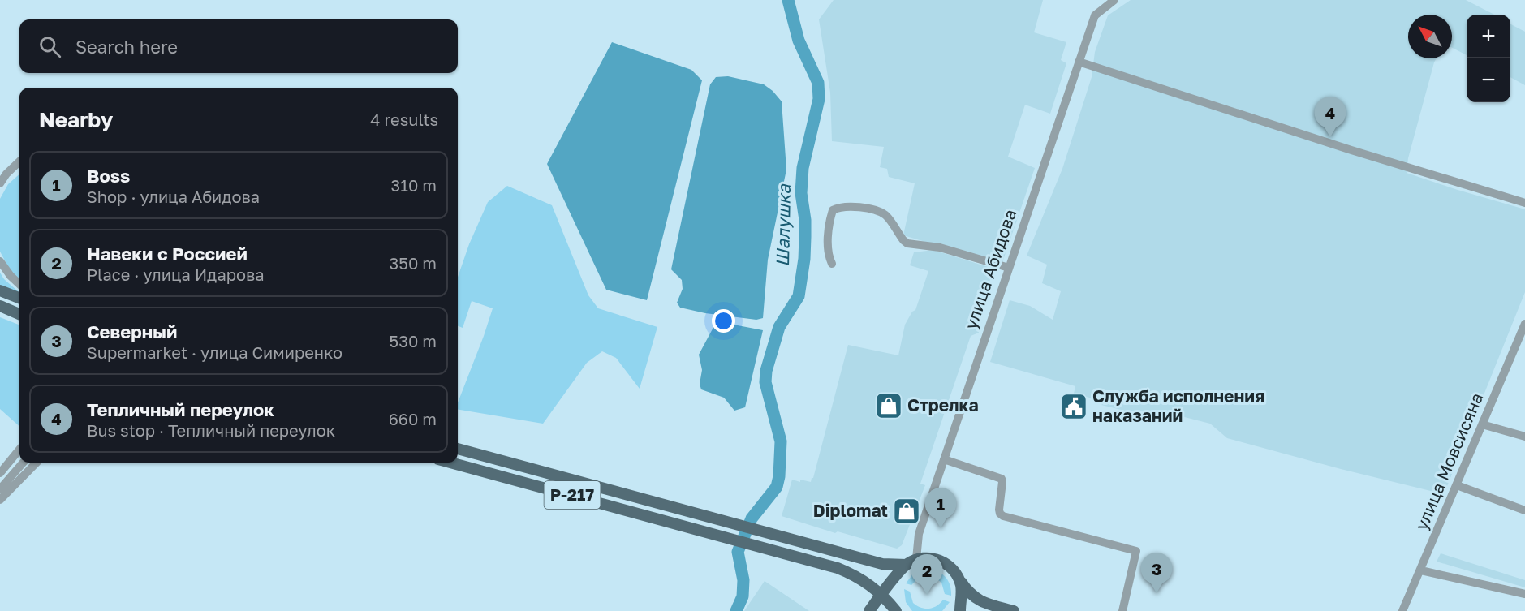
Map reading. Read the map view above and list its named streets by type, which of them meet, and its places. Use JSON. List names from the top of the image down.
{
  "streets": {
    "main road": ["Р-217"],
    "street": ["улица Абидова", "улица Мовсисяна"]
  },
  "crossings": [
    ["улица Абидова", "Р-217"]
  ],
  "water": ["Шалушка"],
  "places": {
    "shop": ["Стрелка", "Diplomat"],
    "public building": ["Служба исполнения наказаний"]
  },
  "north": "top left",
  "page": {
    "map_buttons": ["+", "−"],
    "search": "Search here",
    "heading": ["Nearby", "4 results"],
    "pins": [
      "4",
      "1",
      "3",
      "2"
    ],
    "list": [
      {
        "mark": "1",
        "name": "Boss",
        "note": "Shop · улица Абидова",
        "value": "310 m"
      },
      {
        "mark": "2",
        "name": "Навеки с Россией",
        "note": "Place · улица Идарова",
        "value": "350 m"
      },
      {
        "mark": "3",
        "name": "Северный",
        "note": "Supermarket · улица Симиренко",
        "value": "530 m"
      },
      {
        "mark": "4",
        "name": "Тепличный переулок",
        "note": "Bus stop · Тепличный переулок",
        "value": "660 m"
      }
    ]
  }
}
